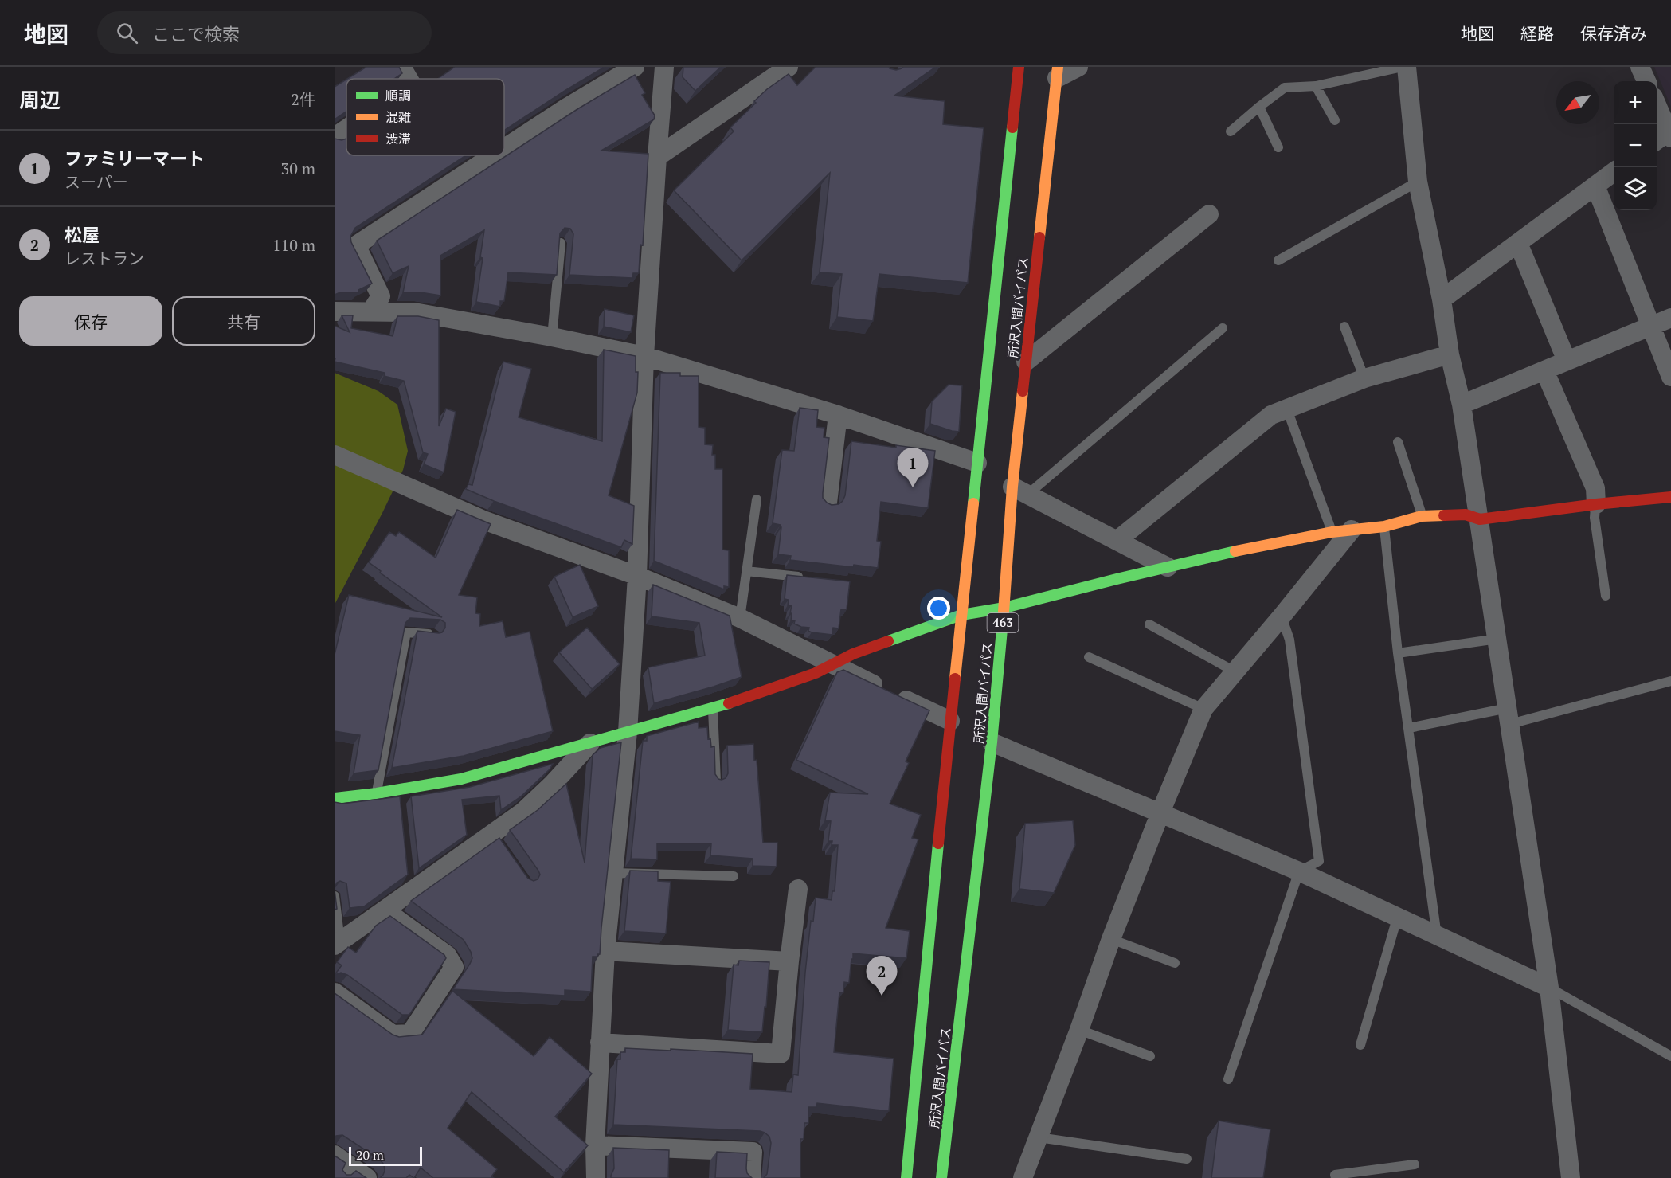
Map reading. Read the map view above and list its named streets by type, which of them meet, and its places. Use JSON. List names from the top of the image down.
{
  "streets": {
    "main road": ["所沢入間バイパス", "463"]
  },
  "legend": ["順調", "混雑", "渋滞"],
  "scale_bar": "20 m",
  "north": "bottom left",
  "page": {
    "header": "地図",
    "search": "ここで検索",
    "nav": ["地図", "経路", "保存済み"],
    "heading": ["周辺", "2件"],
    "map_buttons": ["+", "−"],
    "list": [
      {
        "mark": "1",
        "name": "ファミリーマート",
        "note": "スーパー",
        "value": "30 m"
      },
      {
        "mark": "2",
        "name": "松屋",
        "note": "レストラン",
        "value": "110 m"
      }
    ],
    "buttons": ["保存", "共有"],
    "pins": ["1", "2"],
    "scale": "20 m"
  }
}
